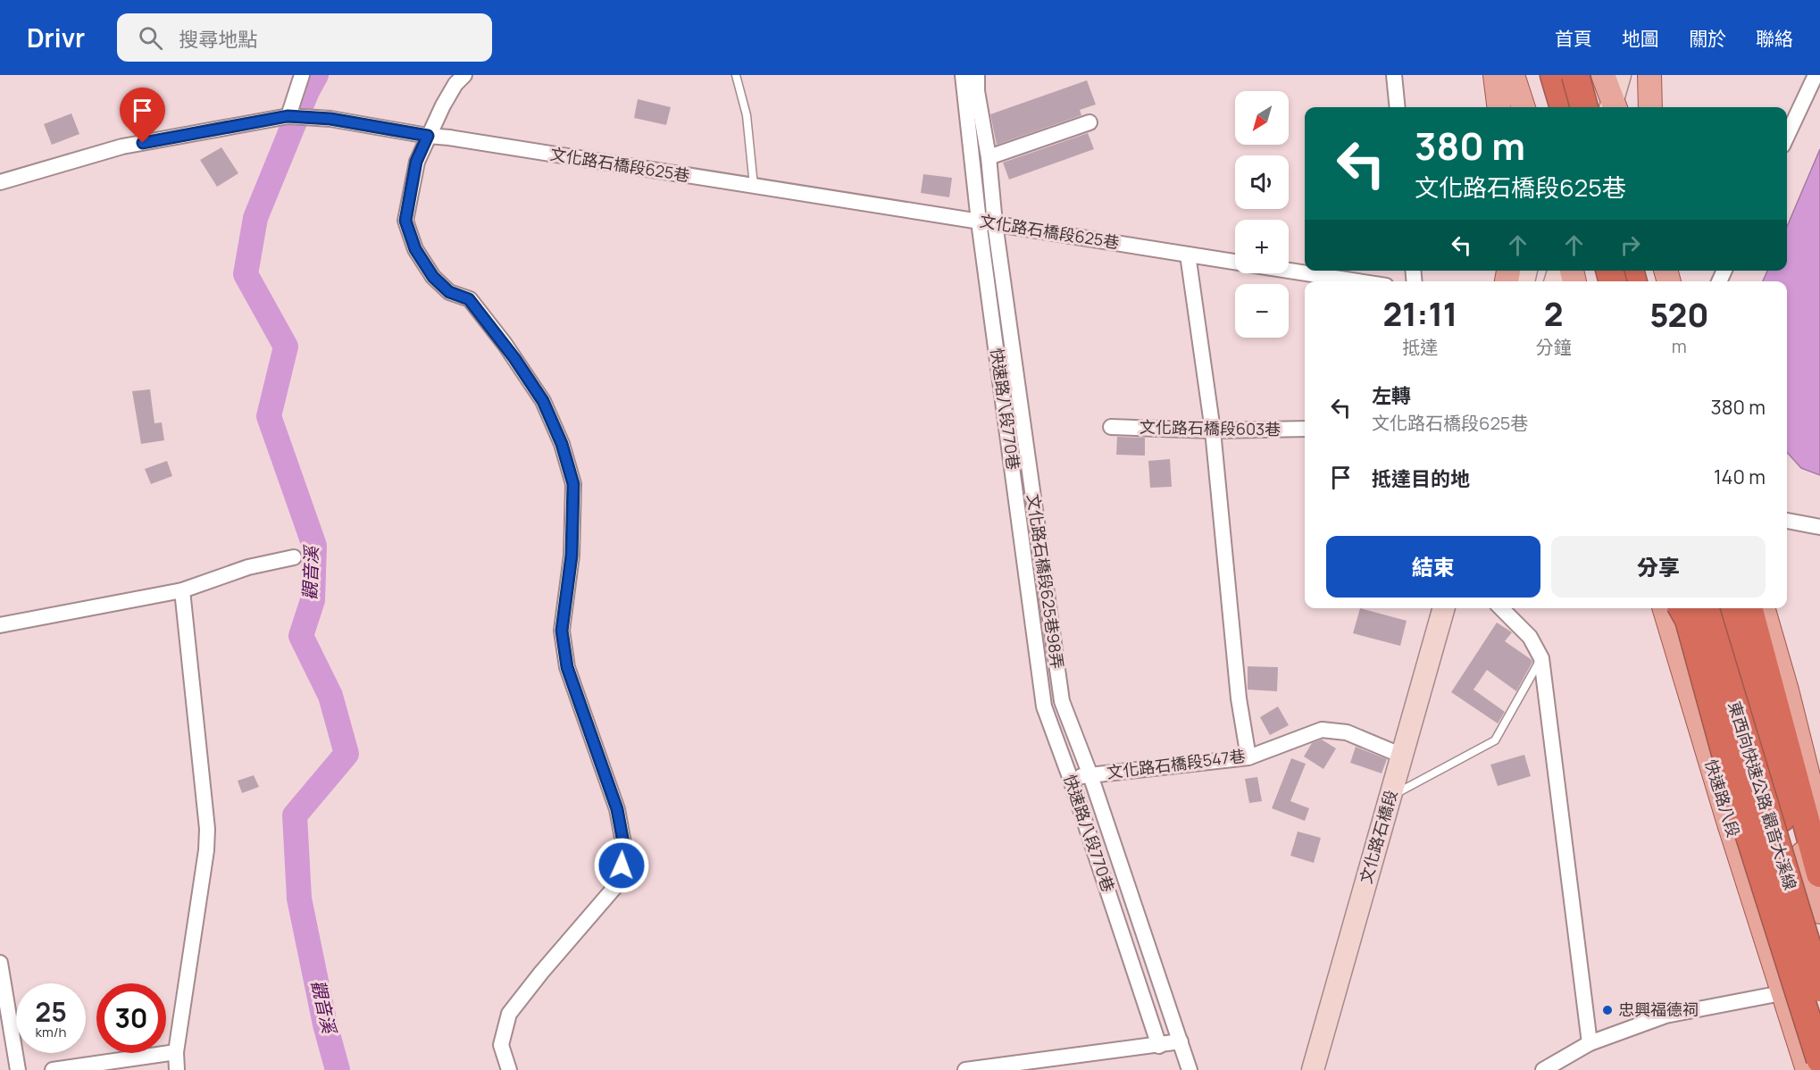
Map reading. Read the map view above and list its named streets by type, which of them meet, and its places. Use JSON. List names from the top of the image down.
{
  "streets": {
    "highway": ["東西向快速公路 觀音大溪線"],
    "main road": ["快速路八段", "文化路石橋段"],
    "street": [
      "文化路石橋段625巷",
      "快速路八段770巷",
      "文化路石橋段603巷",
      "文化路石橋段625巷98弄",
      "文化路石橋段547巷"
    ]
  },
  "crossings": [
    ["文化路石橋段625巷", "快速路八段770巷"],
    ["文化路石橋段625巷", "文化路石橋段625巷98弄"],
    ["快速路八段770巷", "文化路石橋段547巷"],
    ["文化路石橋段625巷98弄", "文化路石橋段547巷"],
    ["文化路石橋段547巷", "文化路石橋段"]
  ],
  "water": ["觀音溪"],
  "places": ["忠興福德祠"],
  "north": "bottom left",
  "page": {
    "header": "Drivr",
    "search": "搜尋地點",
    "nav": [
      "首頁",
      "地圖",
      "關於",
      "聯絡"
    ],
    "map_buttons": ["+", "−"],
    "turn": ["380 m", "文化路石橋段625巷"],
    "eta": [
      "21:11",
      "抵達",
      "2",
      "分鐘",
      "520",
      "m"
    ],
    "list": [
      {
        "name": "左轉",
        "note": "文化路石橋段625巷",
        "value": "380 m"
      },
      {
        "name": "抵達目的地",
        "value": "140 m"
      }
    ],
    "buttons": ["結束", "分享"],
    "speed": "25 km/h",
    "limit": "30"
  }
}
